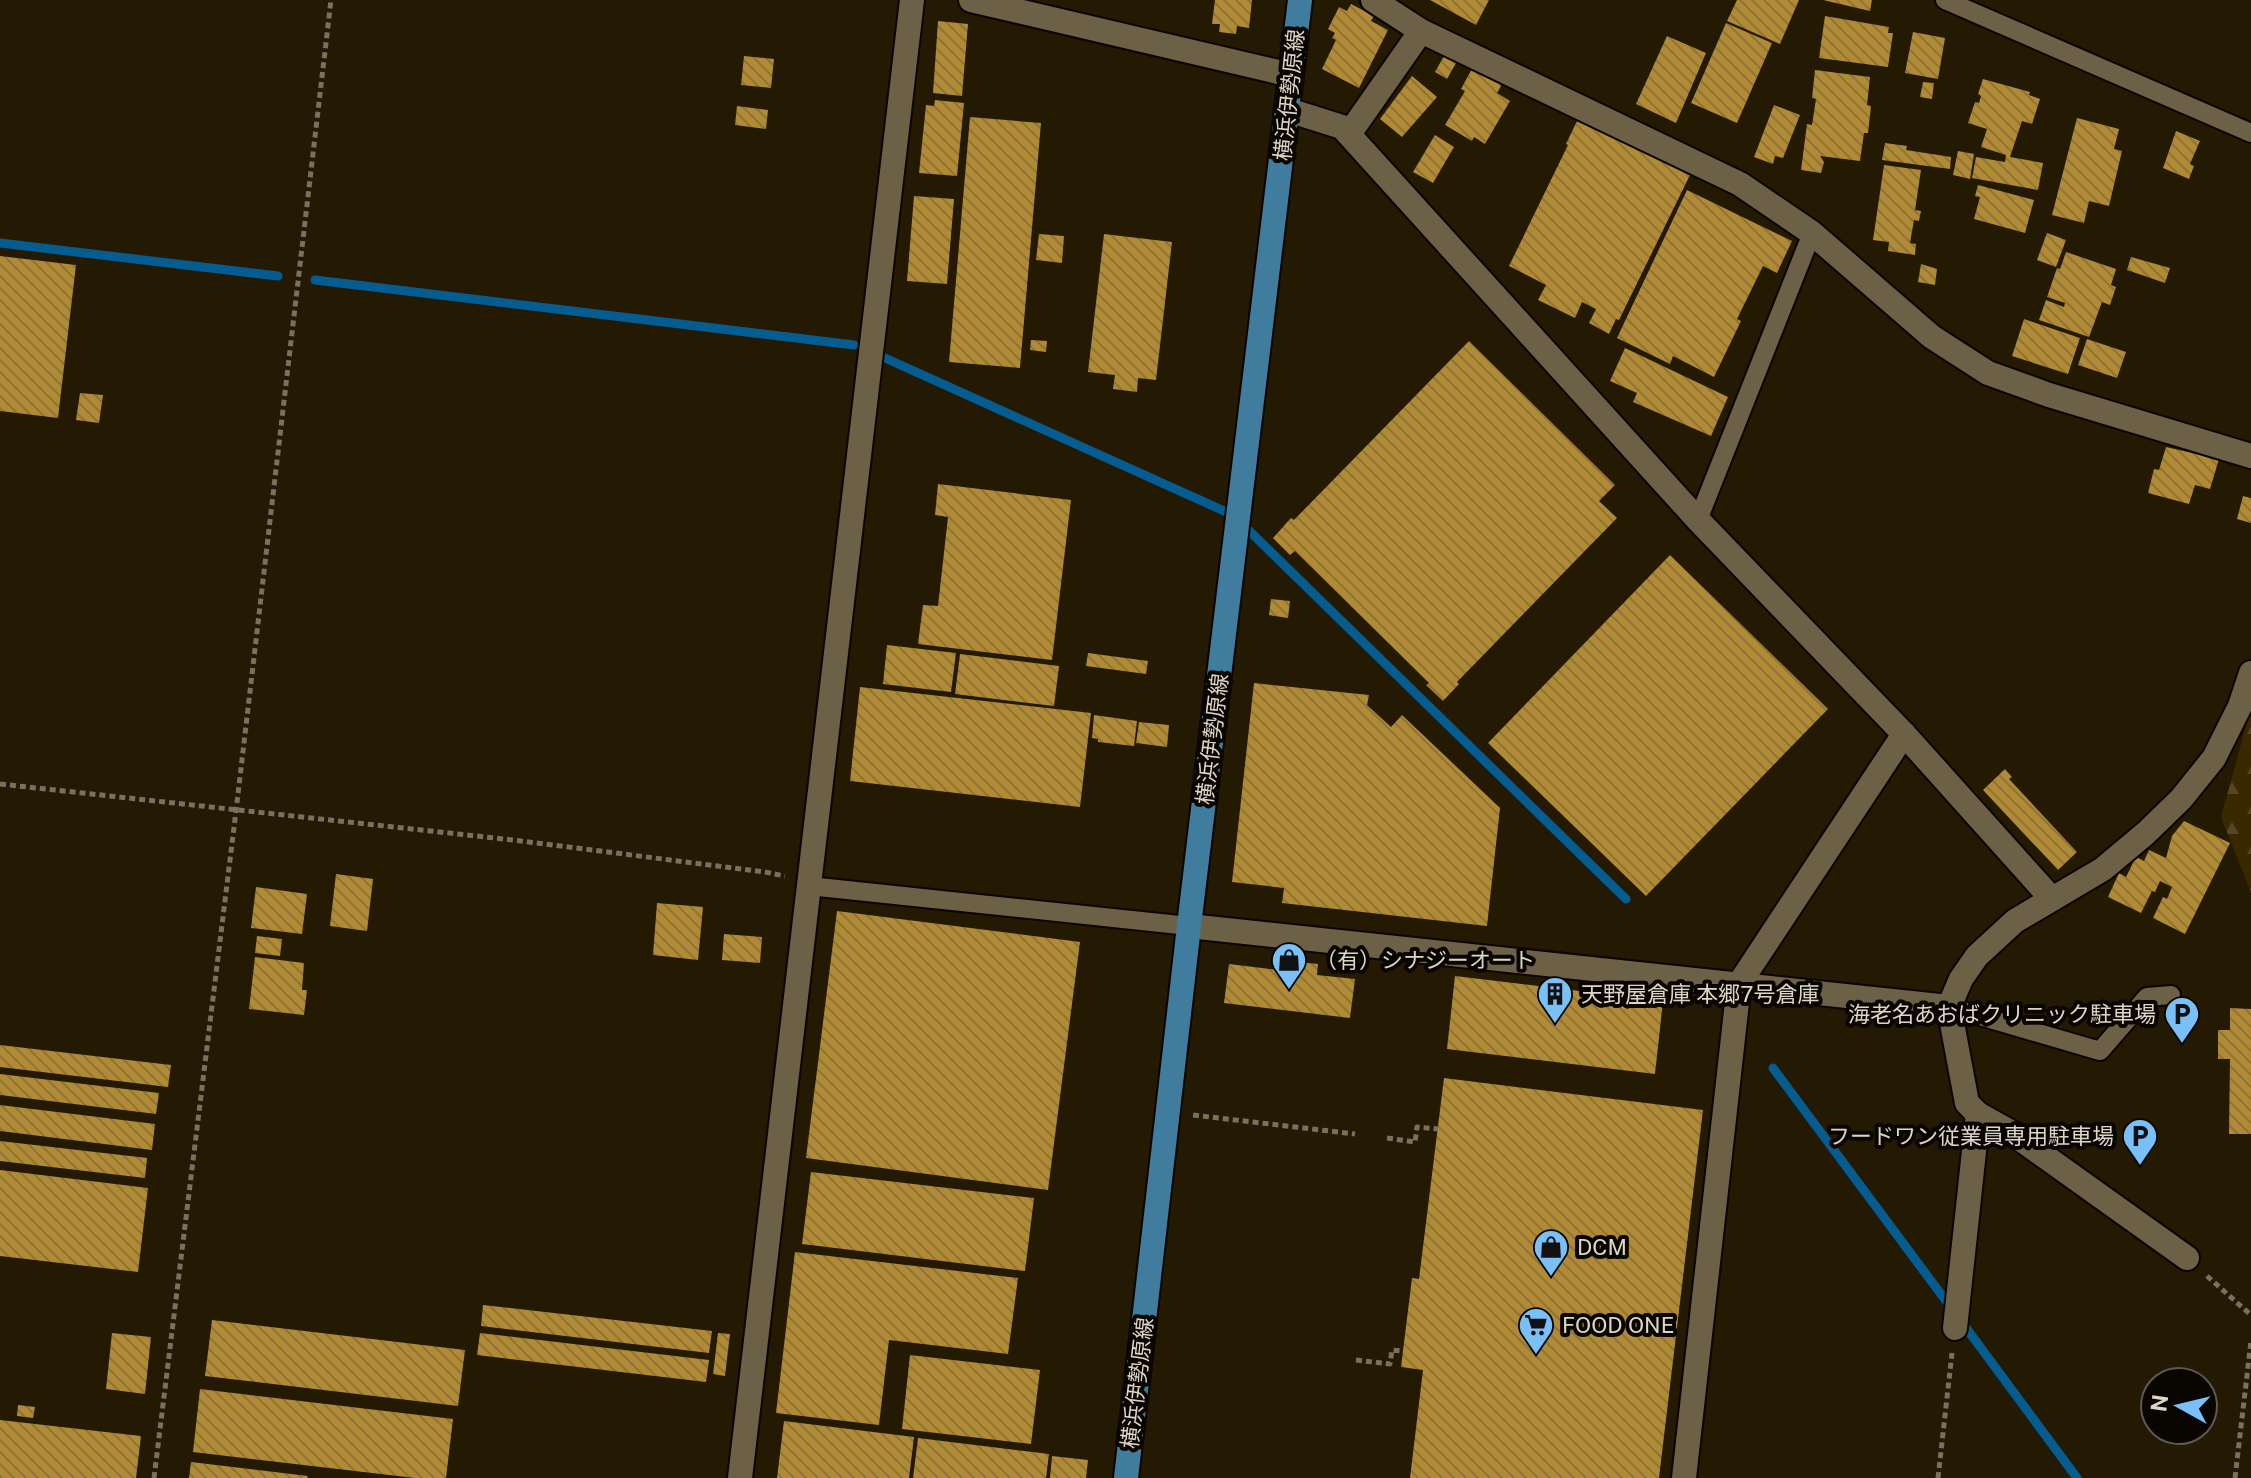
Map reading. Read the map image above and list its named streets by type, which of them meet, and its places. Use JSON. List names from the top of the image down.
{
  "streets": {
    "main road": ["横浜伊勢原線"]
  },
  "places": {
    "shop": ["（有）シナジーオート", "DCM"],
    "building": ["天野屋倉庫 本郷7号倉庫"],
    "parking": ["海老名あおばクリニック駐車場", "フードワン従業員専用駐車場"],
    "supermarket": ["FOOD ONE"]
  },
  "north": "left"
}
